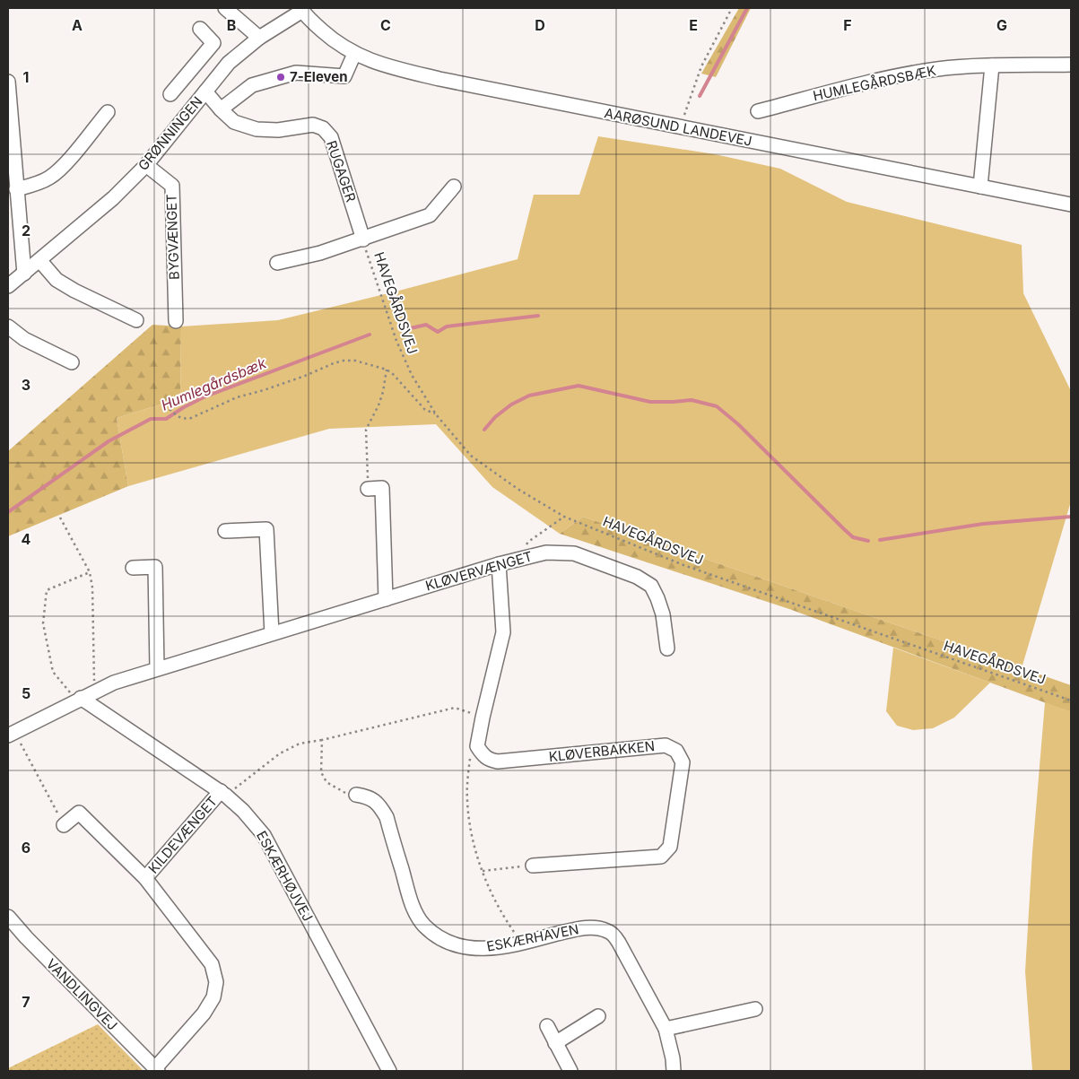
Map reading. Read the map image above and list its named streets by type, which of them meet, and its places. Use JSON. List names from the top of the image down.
{
  "streets": {
    "street": [
      "HUMLEGÅRDSBÆK",
      "AARØSUND LANDEVEJ",
      "GRØNNINGEN",
      "RUGAGER",
      "BYGVÆNGET",
      "KLØVERVÆNGET",
      "KLØVERBAKKEN",
      "KILDEVÆNGET",
      "ESKÆRHØJVEJ",
      "ESKÆRHAVEN",
      "VANDLINGVEJ"
    ],
    "path": ["HAVEGÅRDSVEJ"]
  },
  "crossings": [
    ["AARØSUND LANDEVEJ", "GRØNNINGEN"],
    ["GRØNNINGEN", "RUGAGER"],
    ["GRØNNINGEN", "BYGVÆNGET"],
    ["RUGAGER", "HAVEGÅRDSVEJ"],
    ["KLØVERVÆNGET", "ESKÆRHØJVEJ"],
    ["KILDEVÆNGET", "ESKÆRHØJVEJ"],
    ["KILDEVÆNGET", "VANDLINGVEJ"]
  ],
  "water": ["Humlegårdsbæk"],
  "places": ["7-Eleven"],
  "grid": {
    "columns": [
      "A",
      "B",
      "C",
      "D",
      "E",
      "F",
      "G"
    ],
    "rows": [
      "1",
      "2",
      "3",
      "4",
      "5",
      "6",
      "7"
    ]
  }
}
